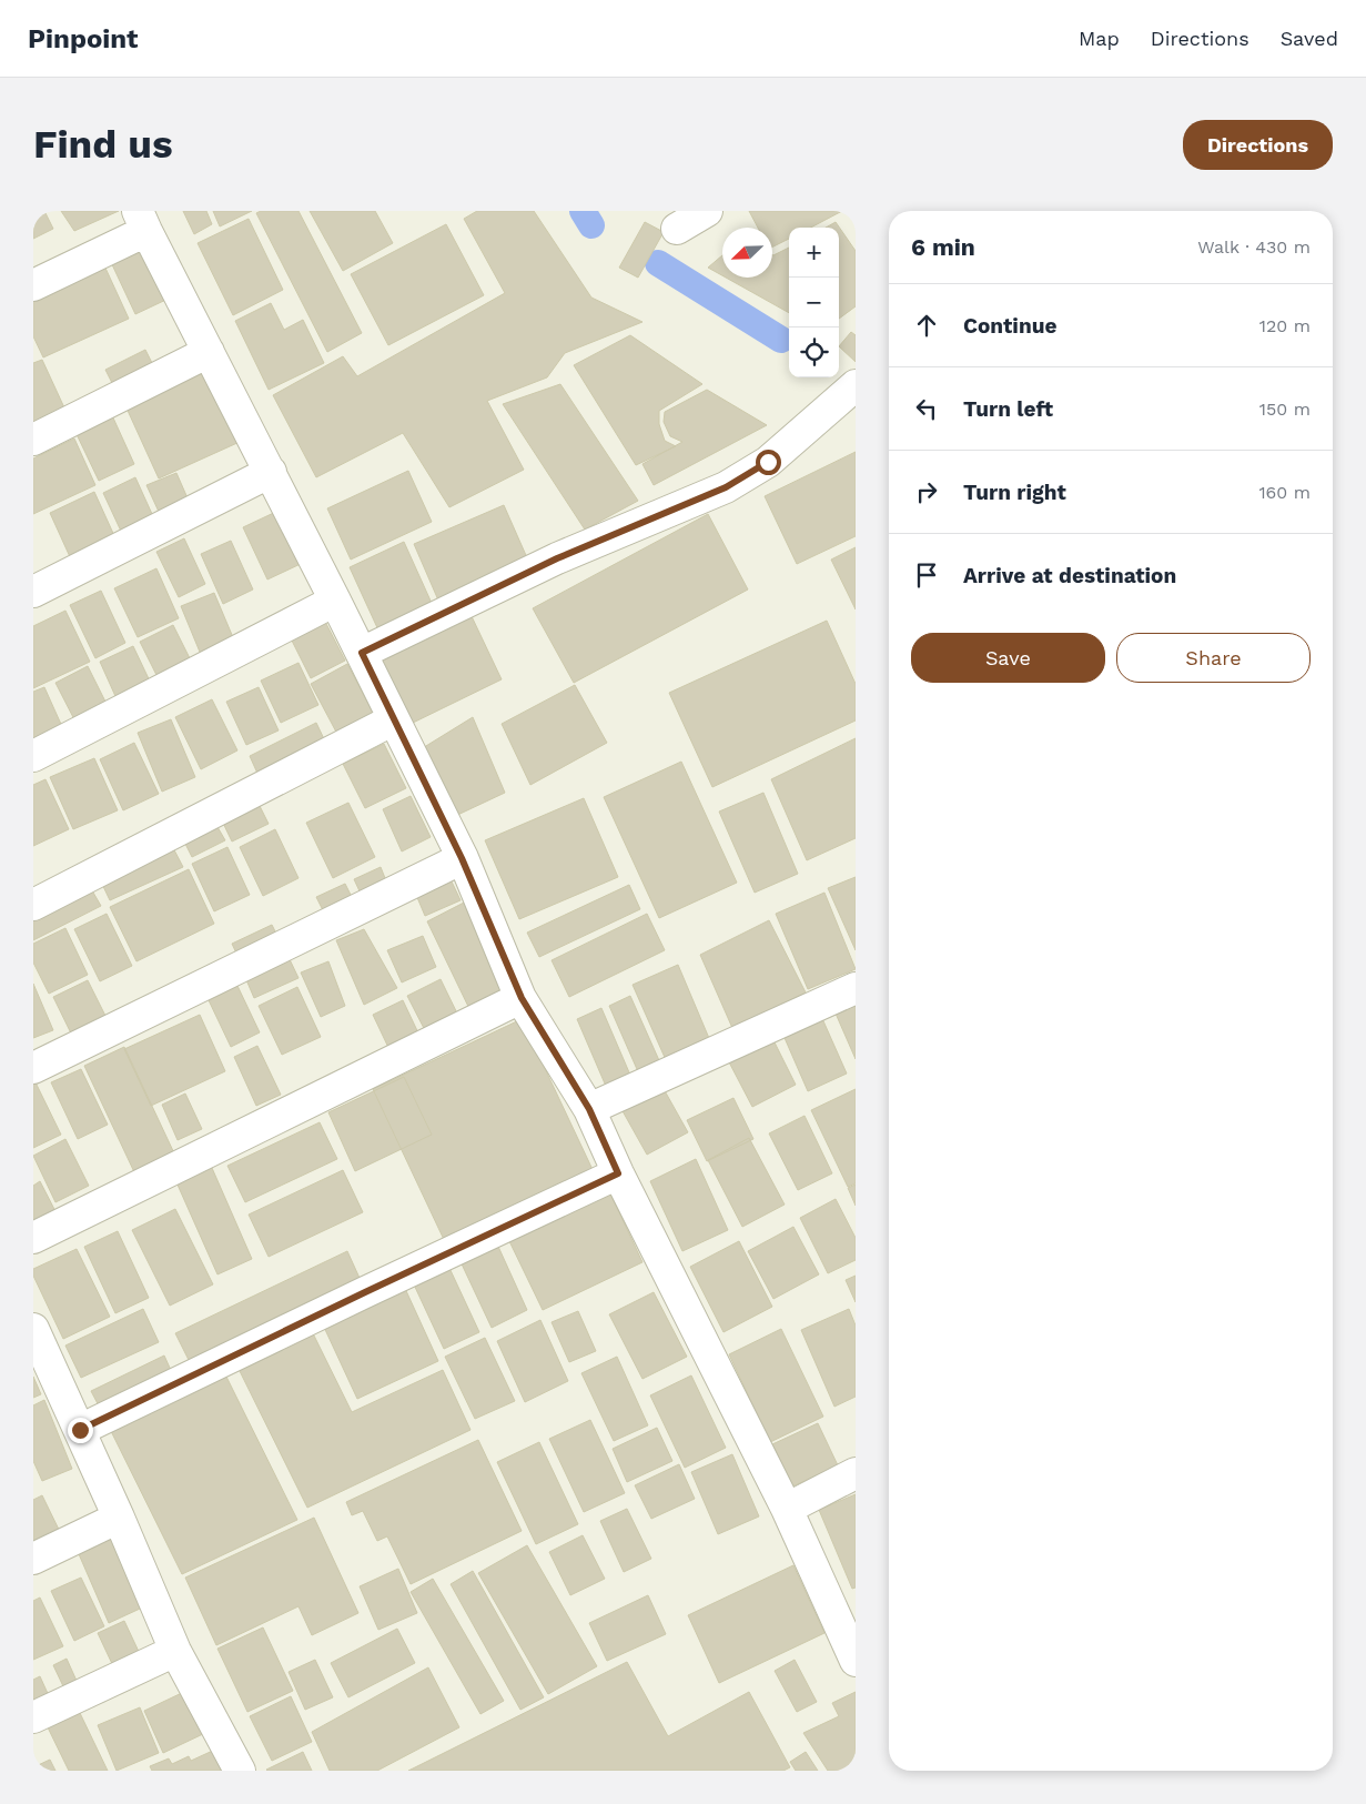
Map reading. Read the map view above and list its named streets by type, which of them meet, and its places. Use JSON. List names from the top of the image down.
{
  "north": "bottom left",
  "page": {
    "header": "Pinpoint",
    "nav": ["Map", "Directions", "Saved"],
    "buttons": [
      "Directions",
      ["Save", "Share"]
    ],
    "title": "Find us",
    "heading": ["6 min", "Walk · 430 m"],
    "map_buttons": ["+", "−"],
    "list": [
      ["Continue", "120 m"],
      ["Turn left", "150 m"],
      ["Turn right", "160 m"],
      "Arrive at destination"
    ]
  }
}
